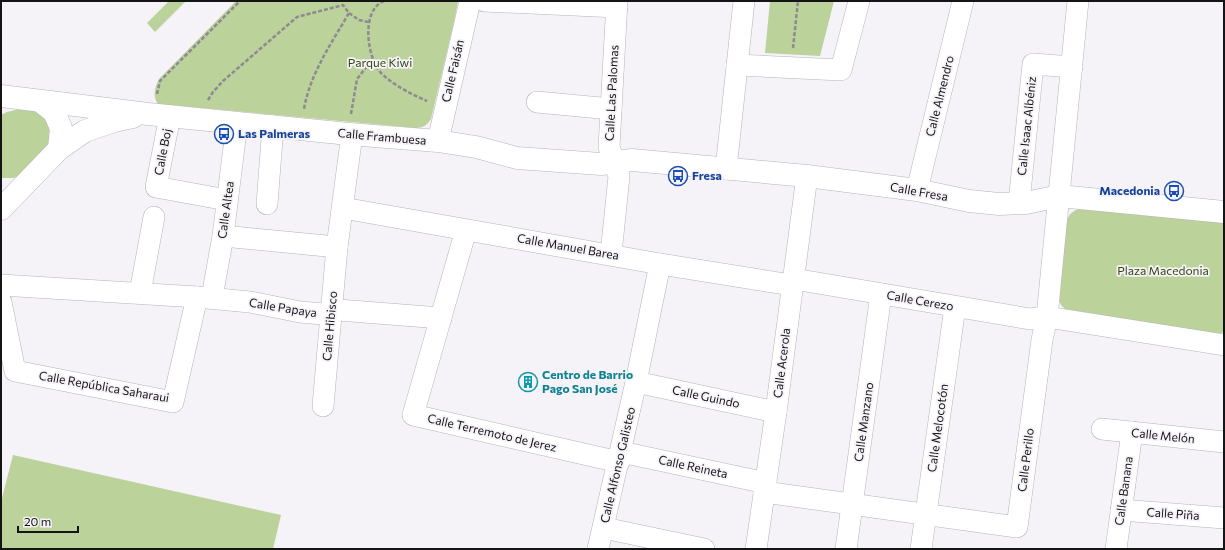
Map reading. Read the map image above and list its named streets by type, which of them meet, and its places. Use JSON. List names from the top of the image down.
{
  "streets": {
    "street": [
      "Calle Faisán",
      "Calle Las Palomas",
      "Calle Almendro",
      "Calle Isaac Albéniz",
      "Calle Frambuesa",
      "Calle Boj",
      "Calle Fresa",
      "Calle Altea",
      "Calle Manuel Barea",
      "Calle Cerezo",
      "Calle Papaya",
      "Calle Hibisco",
      "Calle Acerola",
      "Calle República Saharaui",
      "Calle Guindo",
      "Calle Manzano",
      "Calle Melocotón",
      "Calle Terremoto de Jerez",
      "Calle Melón",
      "Calle Perillo",
      "Calle Alfonso Galisteo",
      "Calle Reineta",
      "Calle Banana",
      "Calle Piña"
    ]
  },
  "crossings": [
    ["Calle Faisán", "Calle Frambuesa"],
    ["Calle Las Palomas", "Calle Frambuesa"],
    ["Calle Las Palomas", "Calle Fresa"],
    ["Calle Las Palomas", "Calle Manuel Barea"],
    ["Calle Almendro", "Calle Fresa"],
    ["Calle Isaac Albéniz", "Calle Fresa"],
    ["Calle Frambuesa", "Calle Boj"],
    ["Calle Frambuesa", "Calle Fresa"],
    ["Calle Frambuesa", "Calle Altea"],
    ["Calle Frambuesa", "Calle Hibisco"],
    ["Calle Boj", "Calle Altea"],
    ["Calle Fresa", "Calle Acerola"],
    ["Calle Altea", "Calle Papaya"],
    ["Calle Altea", "Calle República Saharaui"],
    ["Calle Manuel Barea", "Calle Cerezo"],
    ["Calle Manuel Barea", "Calle Hibisco"],
    ["Calle Manuel Barea", "Calle Acerola"],
    ["Calle Manuel Barea", "Calle Terremoto de Jerez"],
    ["Calle Manuel Barea", "Calle Alfonso Galisteo"],
    ["Calle Cerezo", "Calle Acerola"],
    ["Calle Cerezo", "Calle Manzano"],
    ["Calle Cerezo", "Calle Melocotón"],
    ["Calle Cerezo", "Calle Perillo"],
    ["Calle Papaya", "Calle Hibisco"],
    ["Calle Papaya", "Calle República Saharaui"],
    ["Calle Papaya", "Calle Terremoto de Jerez"],
    ["Calle Acerola", "Calle Guindo"],
    ["Calle Acerola", "Calle Perillo"],
    ["Calle Acerola", "Calle Reineta"],
    ["Calle Guindo", "Calle Alfonso Galisteo"],
    ["Calle Manzano", "Calle Perillo"],
    ["Calle Melocotón", "Calle Perillo"],
    ["Calle Terremoto de Jerez", "Calle Alfonso Galisteo"],
    ["Calle Terremoto de Jerez", "Calle Reineta"],
    ["Calle Melón", "Calle Banana"],
    ["Calle Perillo", "Calle Reineta"],
    ["Calle Alfonso Galisteo", "Calle Reineta"],
    ["Calle Banana", "Calle Piña"]
  ],
  "parks": ["Parque Kiwi", "Plaza Macedonia"],
  "places": {
    "bus stop": ["Las Palmeras", "Fresa", "Macedonia"],
    "building": ["Centro de Barrio Pago San José"]
  },
  "scale_bar": "20 m"
}
